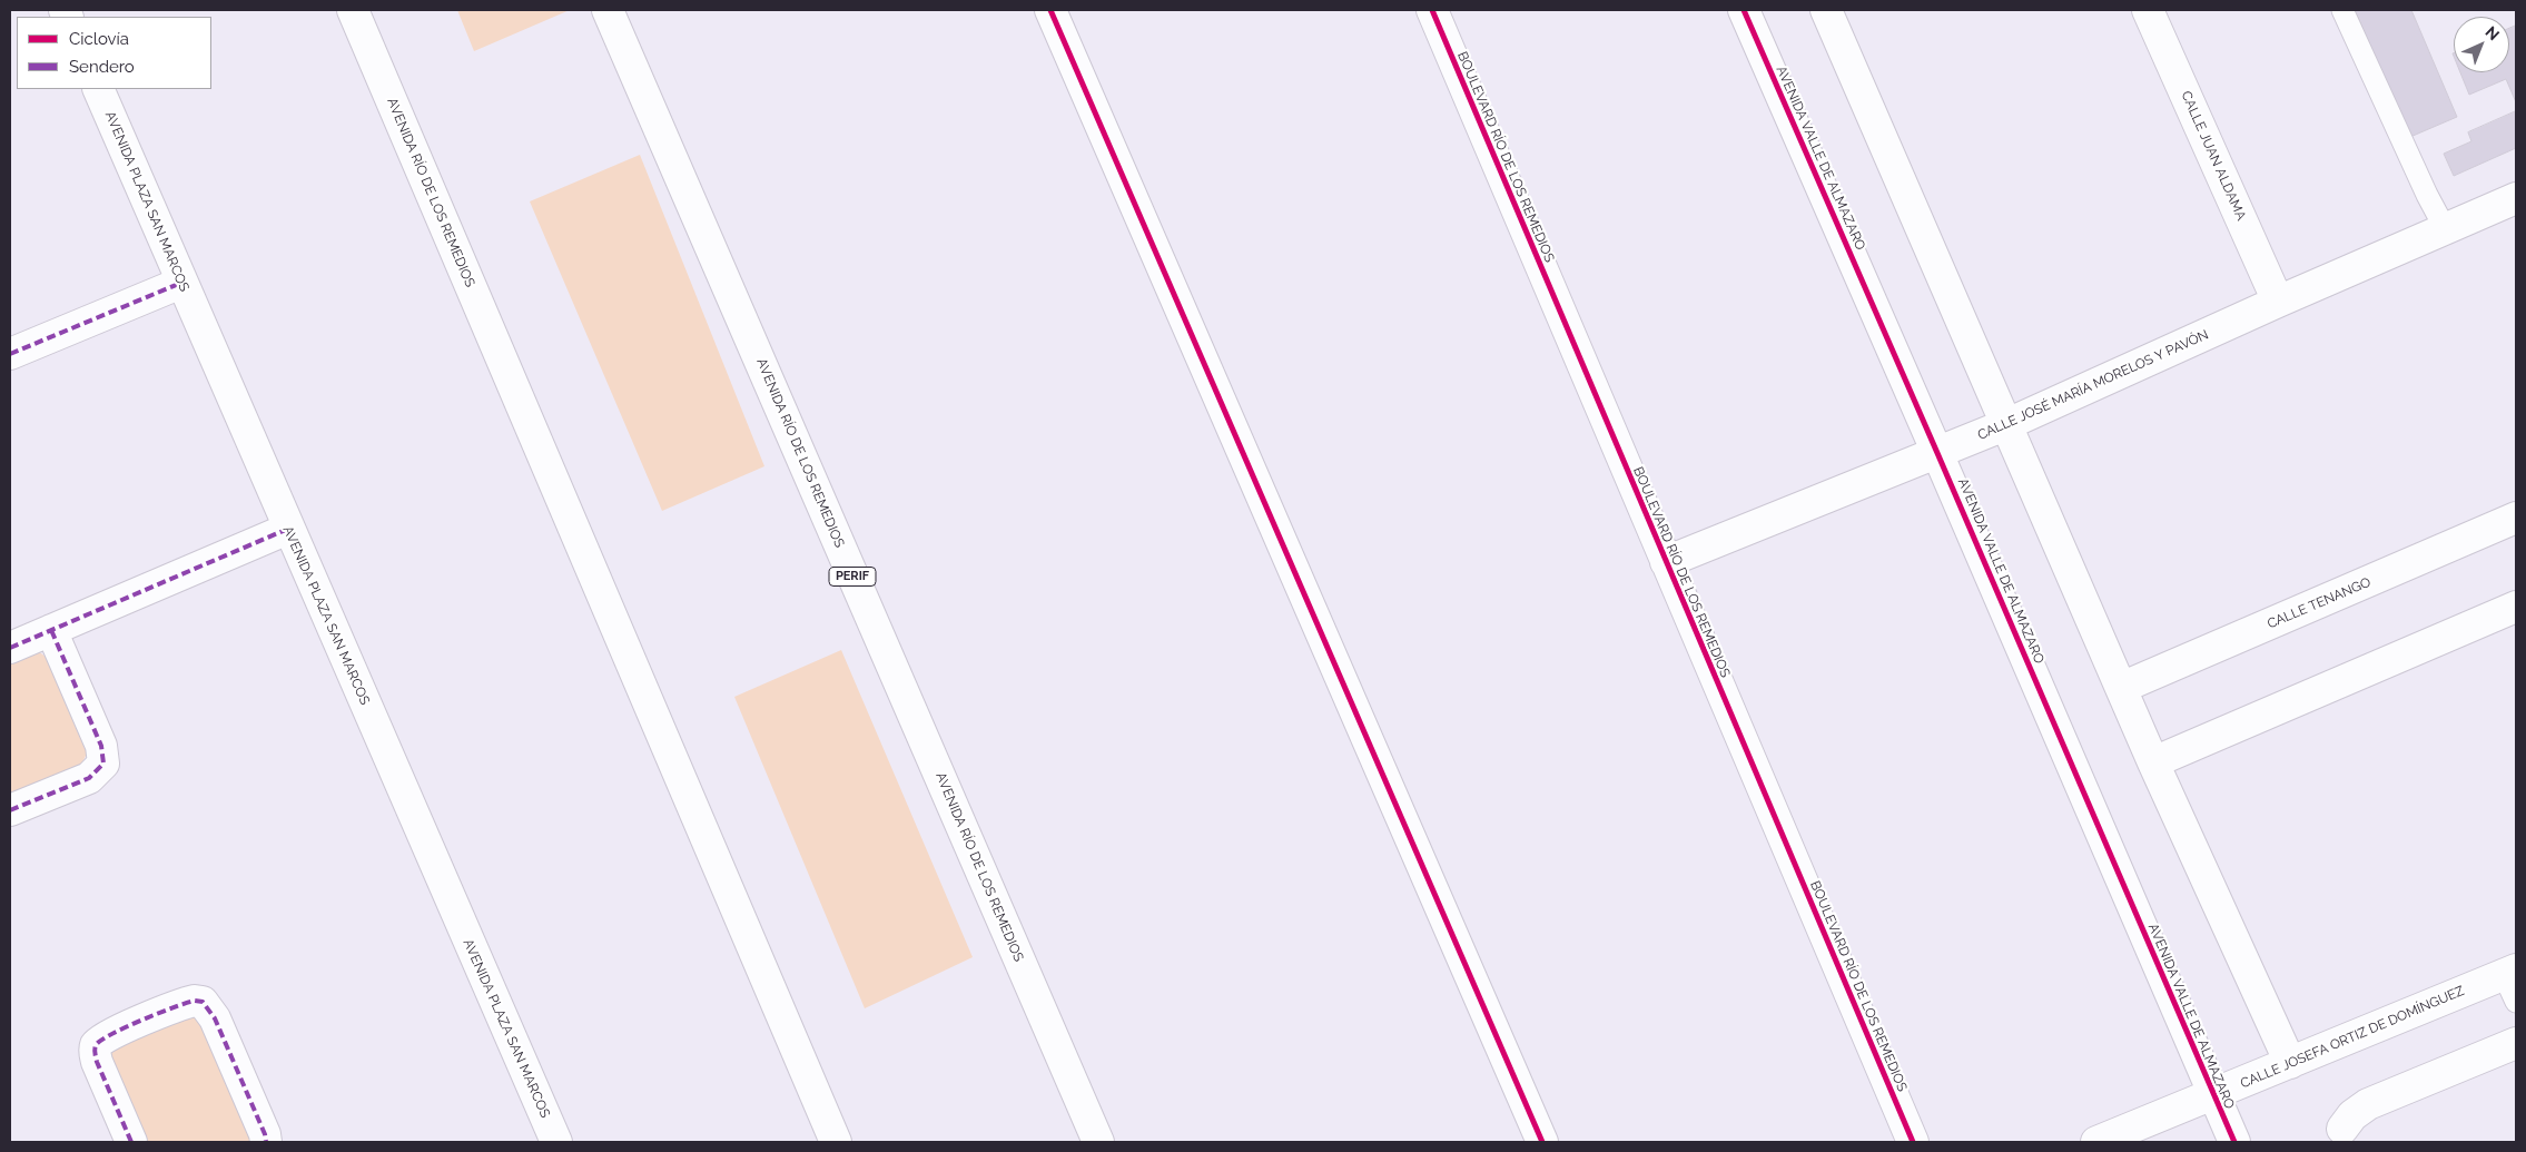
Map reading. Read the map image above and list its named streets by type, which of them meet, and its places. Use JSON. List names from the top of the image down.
{
  "streets": {
    "main road": [
      "CALLE JUAN ALDAMA",
      "BOULEVARD RÍO DE LOS REMEDIOS",
      "AVENIDA VALLE DE ALMAZARO",
      "AVENIDA RÍO DE LOS REMEDIOS",
      "AVENIDA PLAZA SAN MARCOS",
      "CALLE JOSÉ MARÍA MORELOS Y PAVÓN",
      "PERIF",
      "CALLE TENANGO",
      "CALLE JOSEFA ORTIZ DE DOMÍNGUEZ"
    ]
  },
  "crossings": [
    ["CALLE JUAN ALDAMA", "CALLE JOSÉ MARÍA MORELOS Y PAVÓN"],
    ["BOULEVARD RÍO DE LOS REMEDIOS", "CALLE JOSÉ MARÍA MORELOS Y PAVÓN"],
    ["AVENIDA VALLE DE ALMAZARO", "CALLE JOSÉ MARÍA MORELOS Y PAVÓN"],
    ["AVENIDA VALLE DE ALMAZARO", "CALLE JOSEFA ORTIZ DE DOMÍNGUEZ"]
  ],
  "legend": ["Ciclovía", "Sendero"],
  "north": "top right"
}
